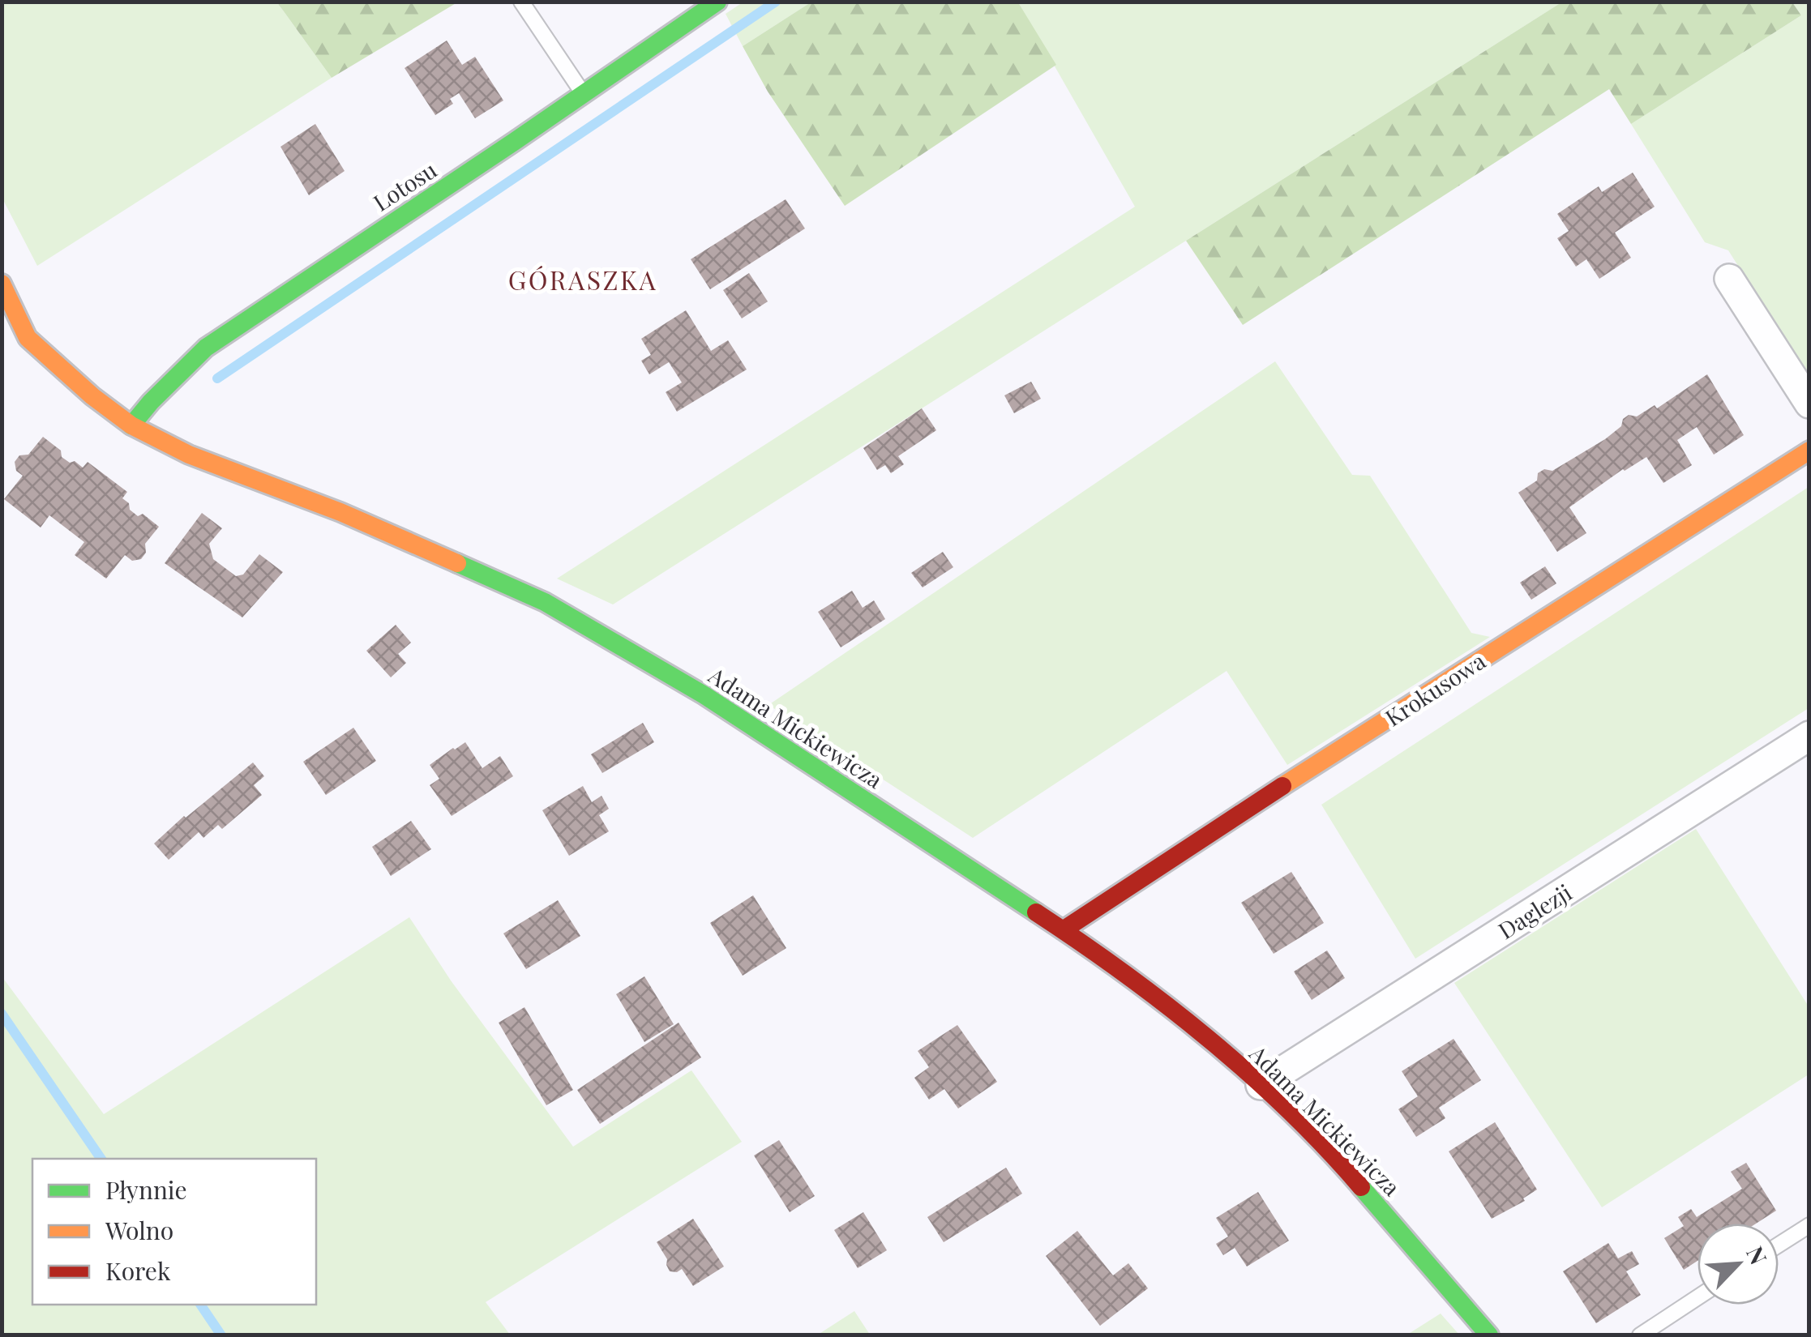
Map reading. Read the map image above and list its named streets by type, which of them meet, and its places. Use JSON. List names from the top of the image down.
{
  "streets": {
    "street": [
      "Lotosu",
      "Krokusowa",
      "Adama Mickiewicza",
      "Daglezji"
    ]
  },
  "crossings": [
    ["Lotosu", "Adama Mickiewicza"],
    ["Krokusowa", "Adama Mickiewicza"],
    ["Adama Mickiewicza", "Daglezji"]
  ],
  "districts": ["GÓRASZKA"],
  "legend": ["Płynnie", "Wolno", "Korek"],
  "north": "top right"
}
